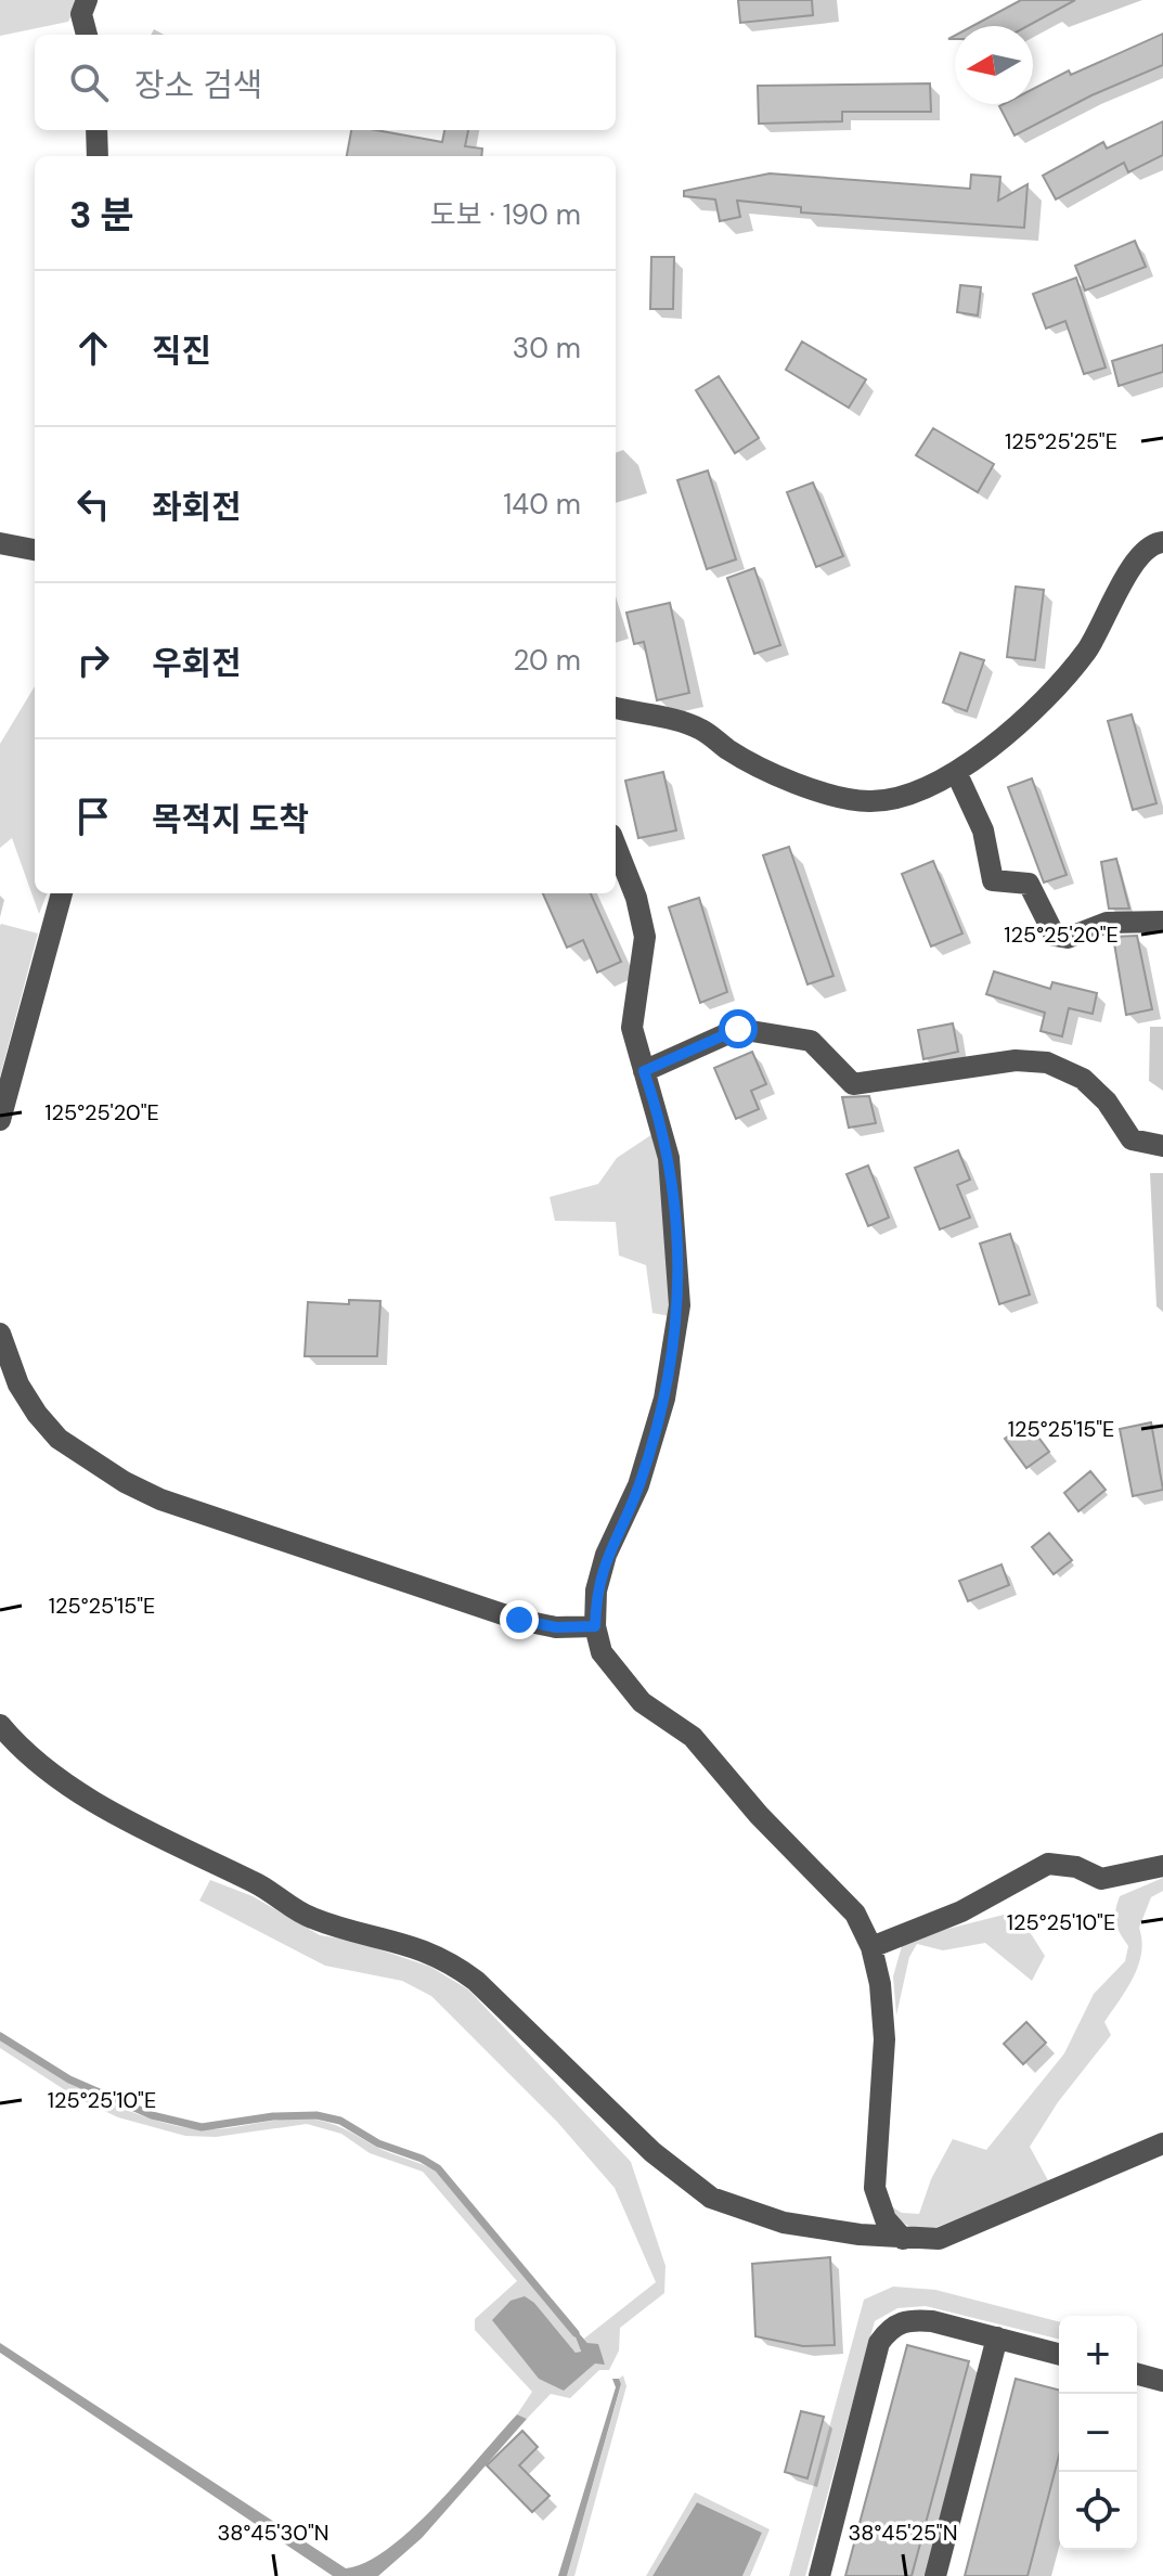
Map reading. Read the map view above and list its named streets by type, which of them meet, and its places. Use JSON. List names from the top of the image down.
{
  "north": "left",
  "page": {
    "search": "장소 검색",
    "heading": ["3 분", "도보 · 190 m"],
    "list": [
      ["직진", "30 m"],
      ["좌회전", "140 m"],
      ["우회전", "20 m"],
      "목적지 도착"
    ],
    "map_buttons": ["+", "−"]
  },
  "coordinates": [
    "125°25'25\"E",
    "125°25'20\"E",
    "125°25'15\"E",
    "125°25'10\"E",
    "38°45'30\"N",
    "38°45'25\"N"
  ]
}
